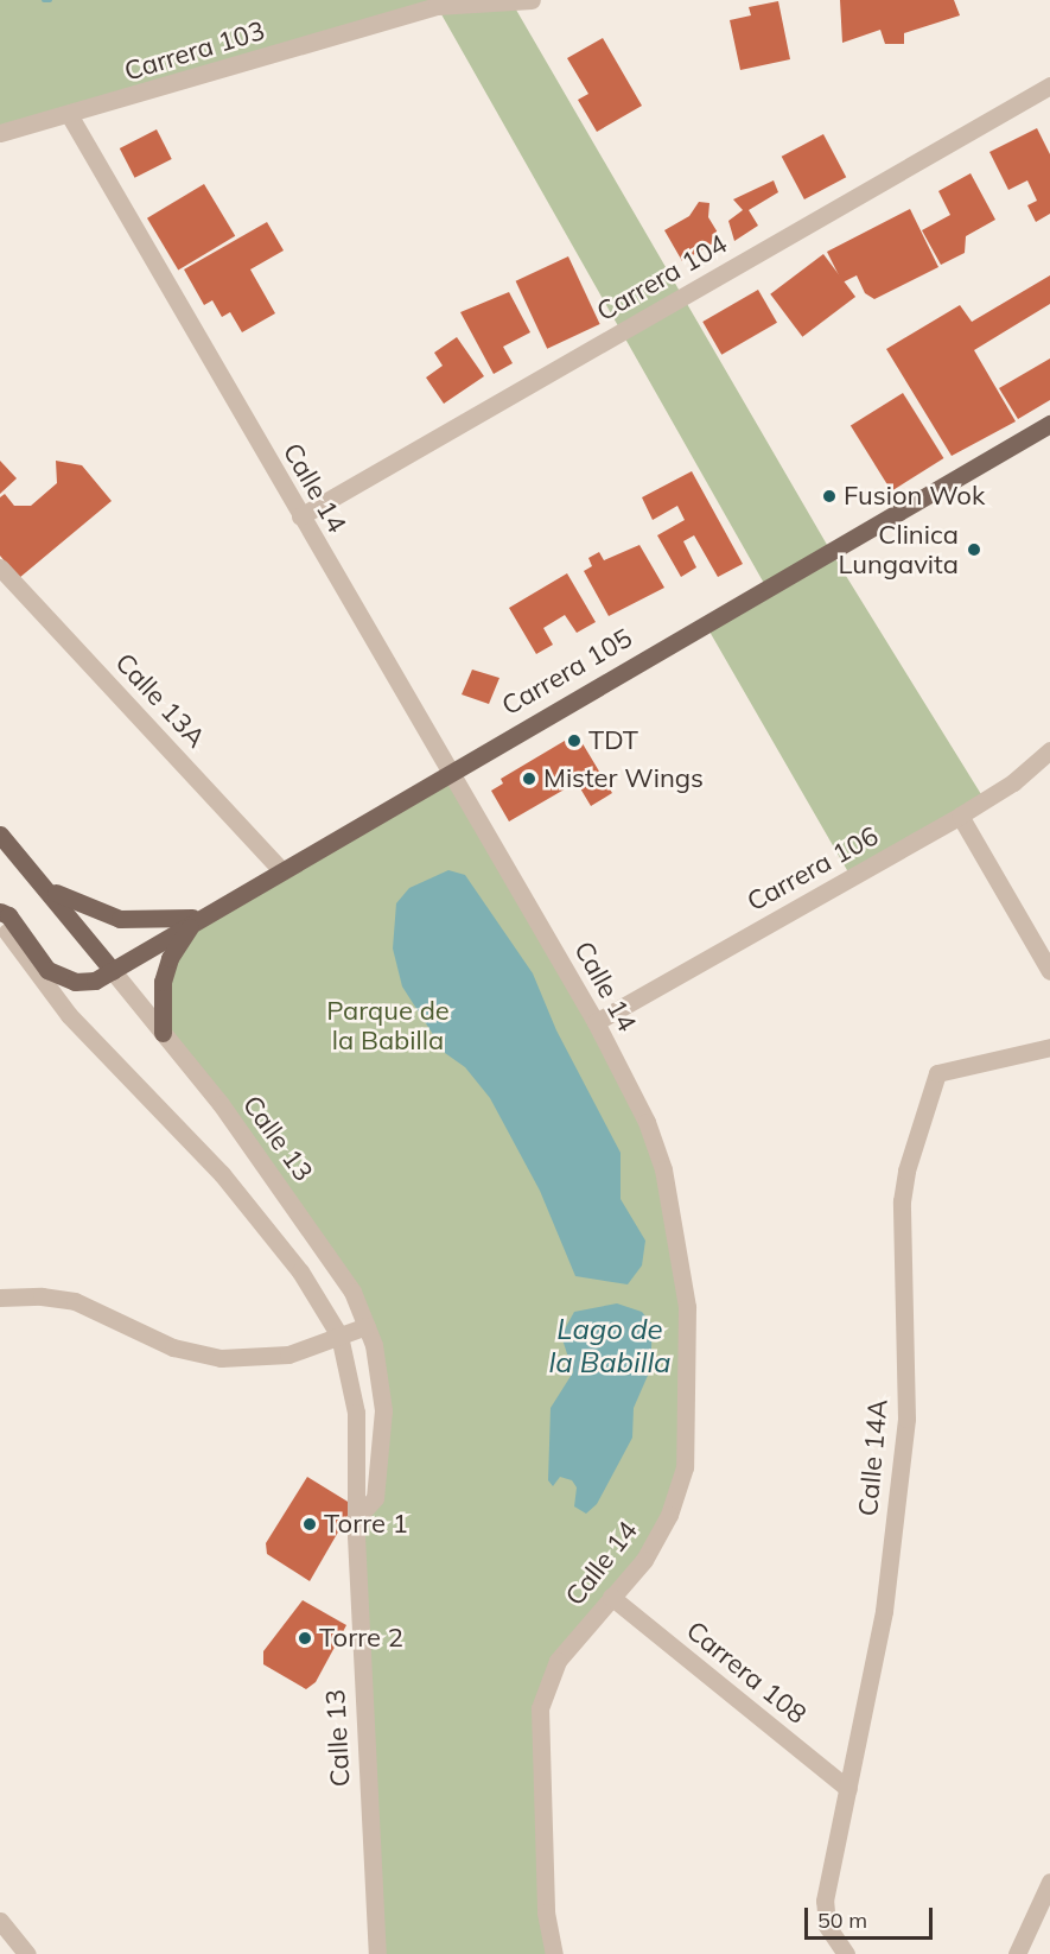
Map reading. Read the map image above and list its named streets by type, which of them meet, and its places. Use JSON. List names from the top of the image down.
{
  "streets": {
    "main road": ["Carrera 105", "Calle 13"],
    "street": [
      "Carrera 103",
      "Carrera 104",
      "Calle 14",
      "Calle 13A",
      "Carrera 106",
      "Calle 14A",
      "Carrera 108"
    ]
  },
  "crossings": [
    ["Carrera 103", "Calle 14"],
    ["Carrera 104", "Calle 14"],
    ["Calle 14", "Carrera 105"],
    ["Calle 14", "Carrera 106"],
    ["Calle 14", "Carrera 108"],
    ["Carrera 105", "Calle 13A"],
    ["Carrera 105", "Calle 13"],
    ["Calle 14A", "Carrera 108"]
  ],
  "water": ["Lago de la Babilla"],
  "parks": ["Parque de la Babilla"],
  "places": [
    "Fusion Wok",
    "Clinica Lungavita",
    "TDT",
    "Mister Wings",
    "Torre 1",
    "Torre 2"
  ],
  "scale_bar": "50 m"
}
